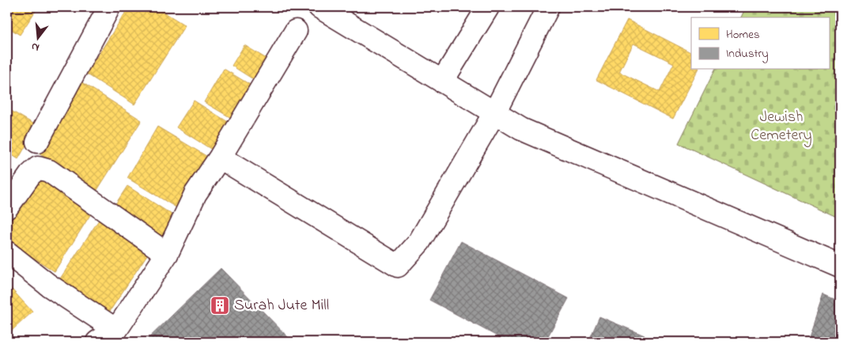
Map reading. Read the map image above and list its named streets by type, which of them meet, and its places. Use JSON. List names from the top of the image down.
{
  "parks": ["Jewish Cemetery"],
  "places": {
    "building": ["Surah Jute Mill"]
  },
  "legend": ["Homes", "Industry"],
  "north": "bottom"
}
